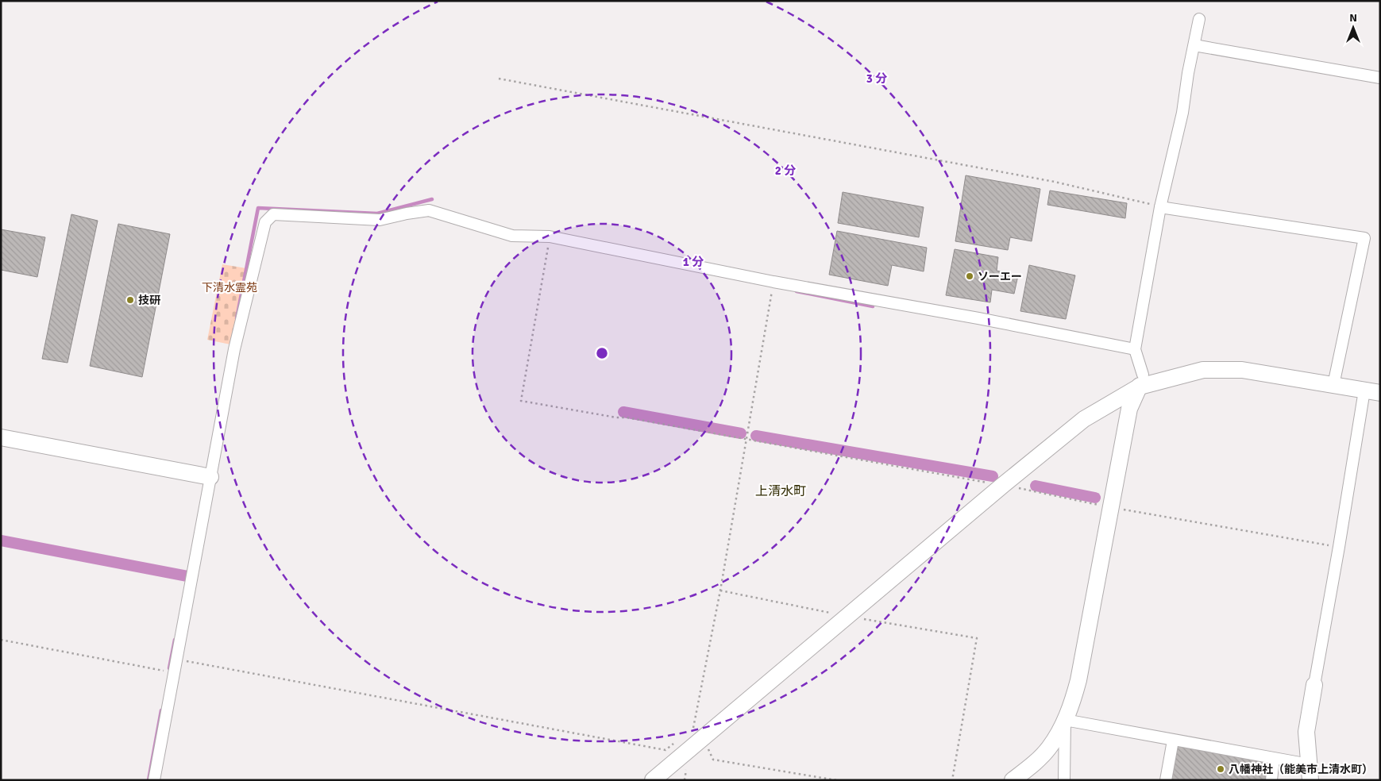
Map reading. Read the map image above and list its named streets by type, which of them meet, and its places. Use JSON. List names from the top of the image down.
{
  "districts": ["上清水町"],
  "parks": ["下清水霊苑"],
  "places": ["ソーエー", "技研", "八幡神社（能美市上清水町）"],
  "north": "top",
  "rings": ["3 分", "2 分", "1 分"]
}
